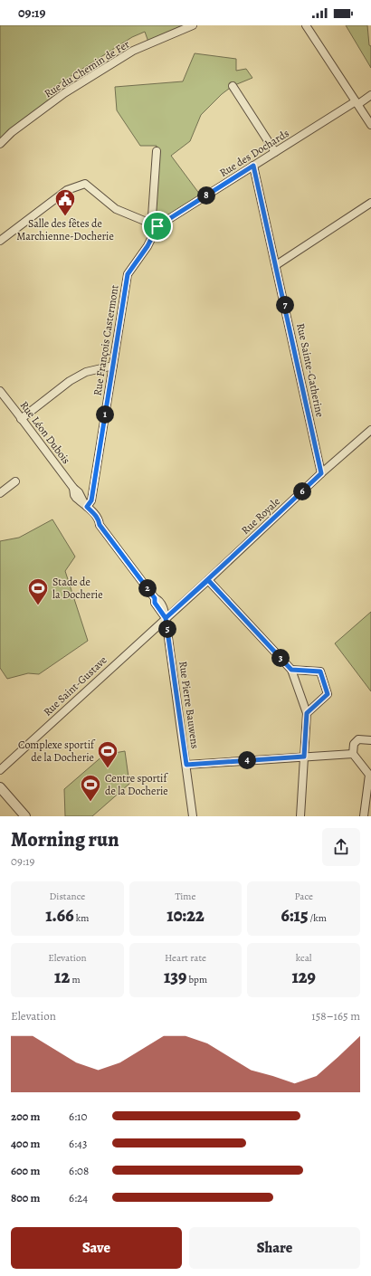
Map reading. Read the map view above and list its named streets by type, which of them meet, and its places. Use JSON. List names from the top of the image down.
{
  "streets": {
    "street": [
      "Rue du Chemin de Fer",
      "Rue des Dochards",
      "Rue François Castermont",
      "Rue Sainte-Catherine",
      "Rue Léon Dubois",
      "Rue Royale",
      "Rue Saint-Gustave",
      "Rue Pierre Bauwens"
    ]
  },
  "crossings": [
    ["Rue des Dochards", "Rue François Castermont"],
    ["Rue des Dochards", "Rue Sainte-Catherine"],
    ["Rue François Castermont", "Rue Léon Dubois"],
    ["Rue Sainte-Catherine", "Rue Royale"],
    ["Rue Léon Dubois", "Rue Royale"],
    ["Rue Léon Dubois", "Rue Saint-Gustave"],
    ["Rue Léon Dubois", "Rue Pierre Bauwens"],
    ["Rue Royale", "Rue Saint-Gustave"],
    ["Rue Royale", "Rue Pierre Bauwens"],
    ["Rue Saint-Gustave", "Rue Pierre Bauwens"]
  ],
  "places": {
    "public building": ["Salle des fêtes de Marchienne-Docherie"],
    "sports": ["Stade de la Docherie", "Complexe sportif de la Docherie", "Centre sportif de la Docherie"]
  },
  "page": {
    "status": "09:19",
    "pins": [
      "8",
      "7",
      "1",
      "6",
      "2",
      "5",
      "3",
      "4"
    ],
    "heading": ["Morning run", "09:19"],
    "stats": [
      ["Distance", "1.66 km"],
      ["Time", "10:22"],
      ["Pace", "6:15 /km"],
      ["Elevation", "12 m"],
      ["Heart rate", "139 bpm"],
      ["kcal", "129"]
    ],
    "chart": ["Elevation", "158–165 m"],
    "list": [
      {
        "name": "200 m",
        "note": "6:10"
      },
      {
        "name": "400 m",
        "note": "6:43"
      },
      {
        "name": "600 m",
        "note": "6:08"
      },
      {
        "name": "800 m",
        "note": "6:24"
      }
    ],
    "buttons": ["Save", "Share"]
  }
}
